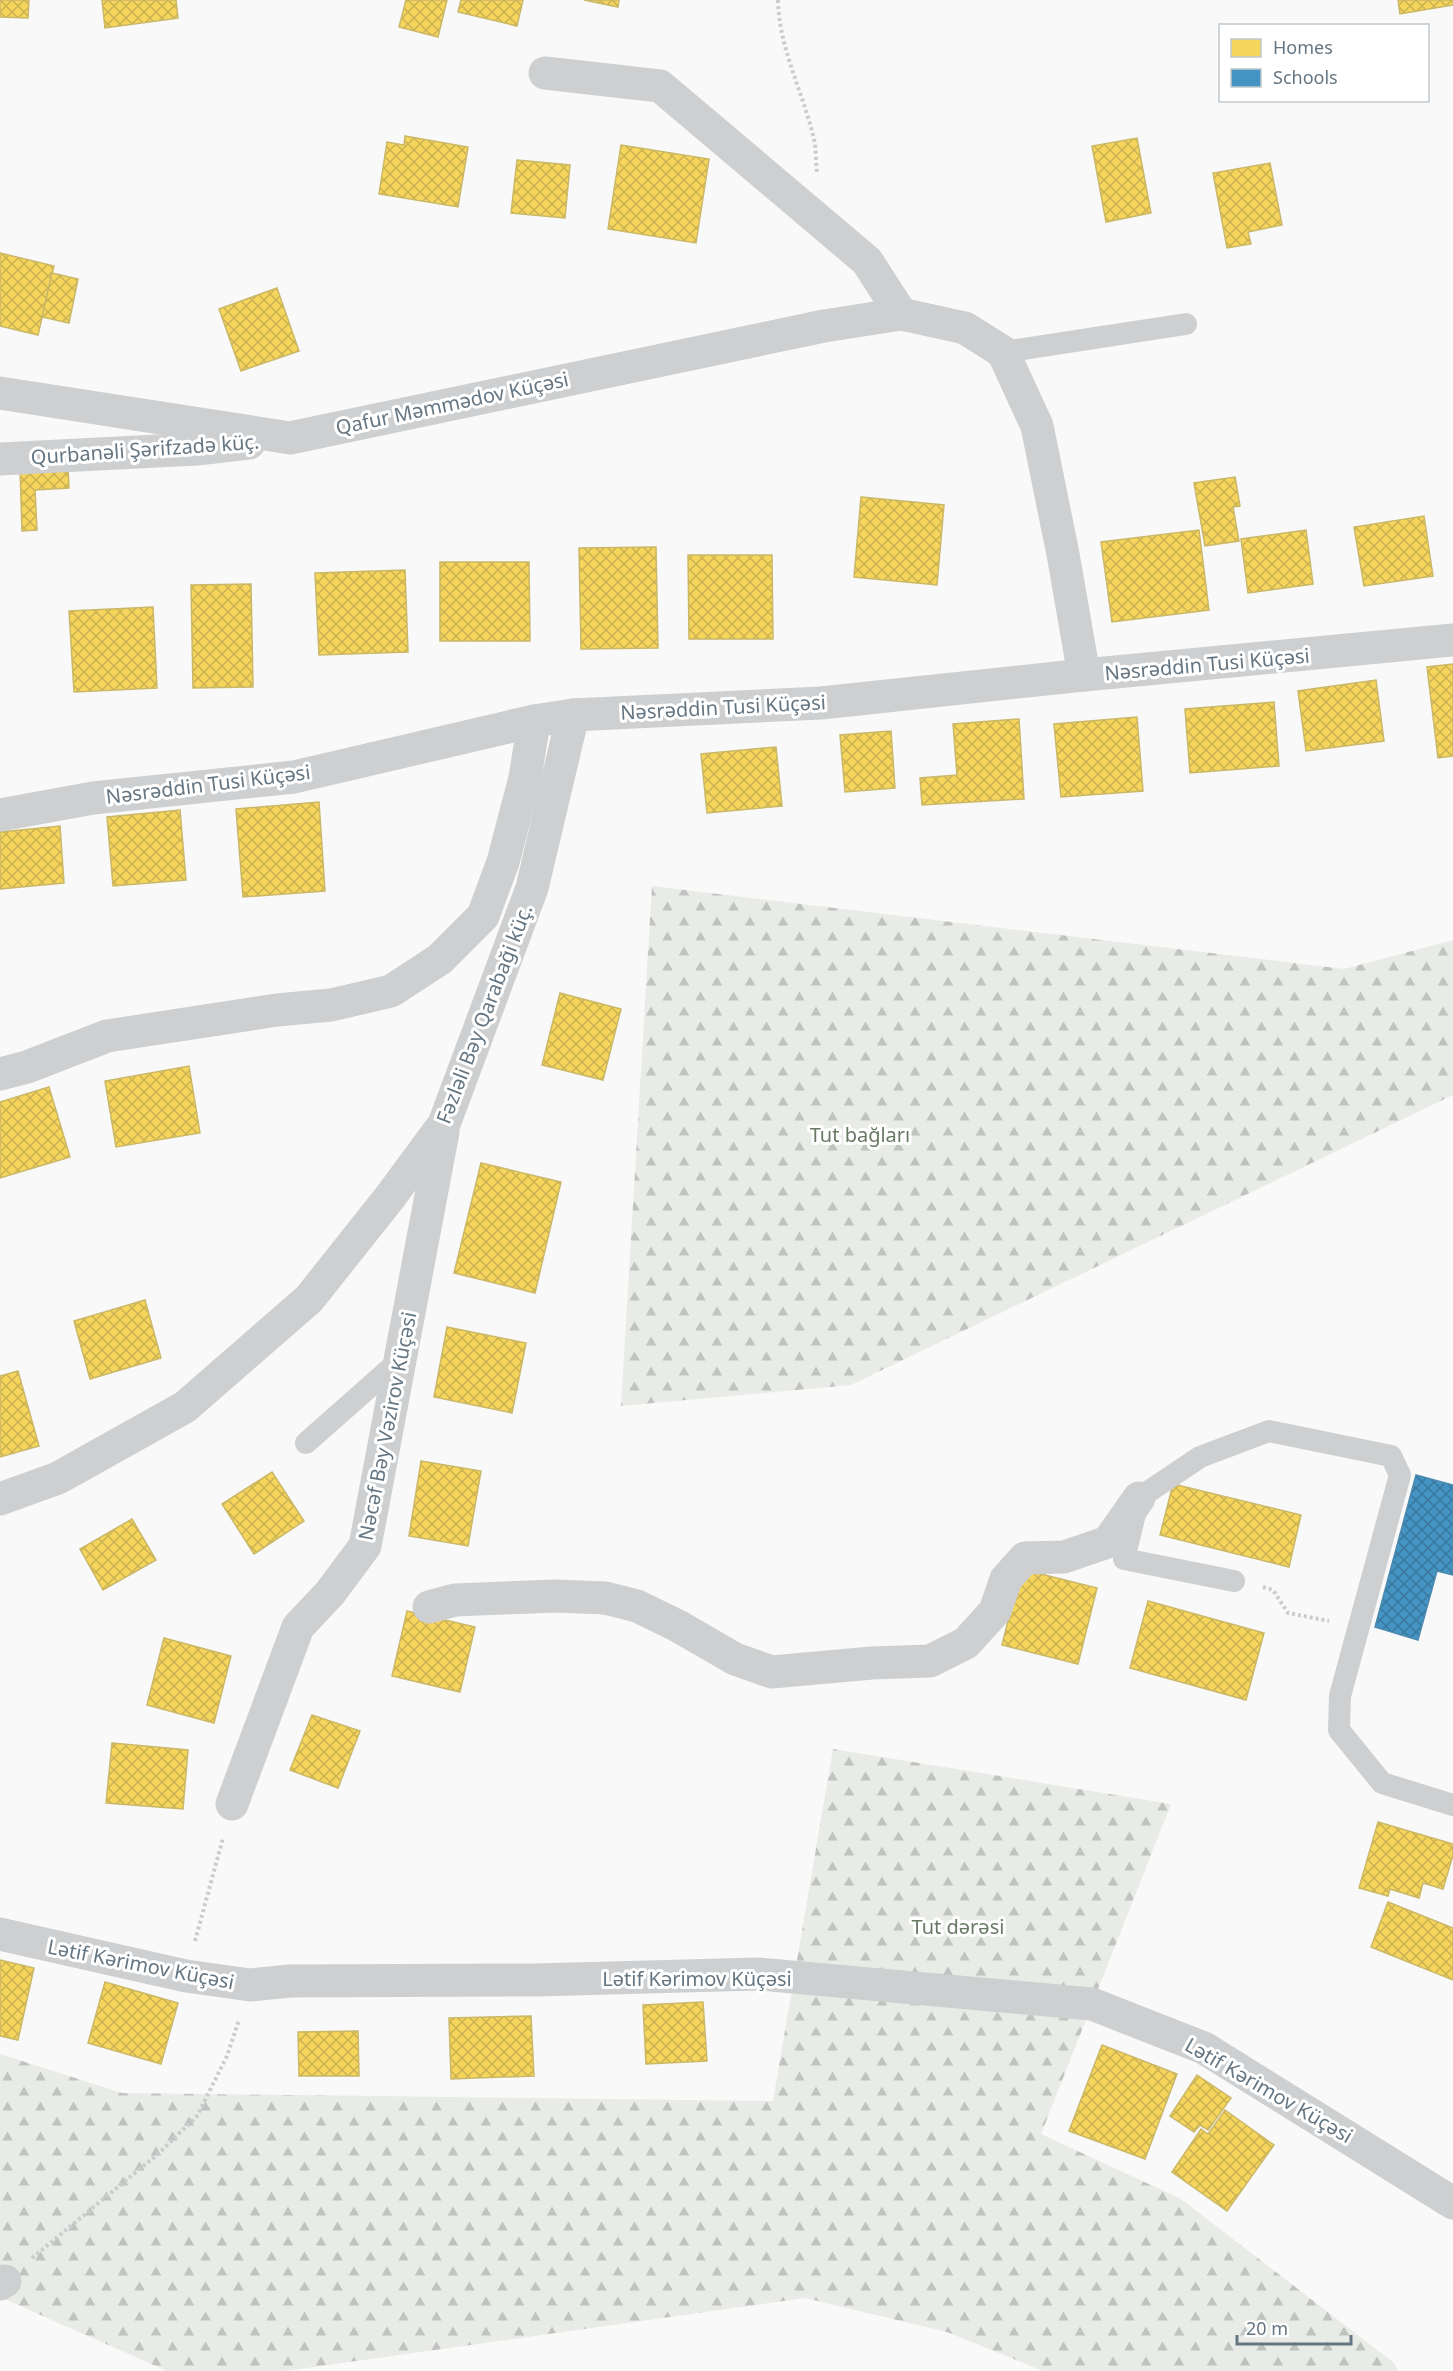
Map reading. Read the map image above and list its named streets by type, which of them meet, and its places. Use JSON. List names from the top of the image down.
{
  "streets": {
    "street": [
      "Qafur Məmmədov Küçəsi",
      "Qurbanəli Şərifzadə küç.",
      "Nəsrəddin Tusi Küçəsi",
      "Fəzləli Bəy Qarabaği küç.",
      "Nəcəf Bəy Vəzirov Küçəsi",
      "Lətif Kərimov Küçəsi"
    ]
  },
  "crossings": [
    ["Qafur Məmmədov Küçəsi", "Qurbanəli Şərifzadə küç."],
    ["Nəsrəddin Tusi Küçəsi", "Fəzləli Bəy Qarabaği küç."],
    ["Fəzləli Bəy Qarabaği küç.", "Nəcəf Bəy Vəzirov Küçəsi"]
  ],
  "parks": ["Tut bağları", "Tut dərəsi"],
  "legend": ["Homes", "Schools"],
  "scale_bar": "20 m"
}
